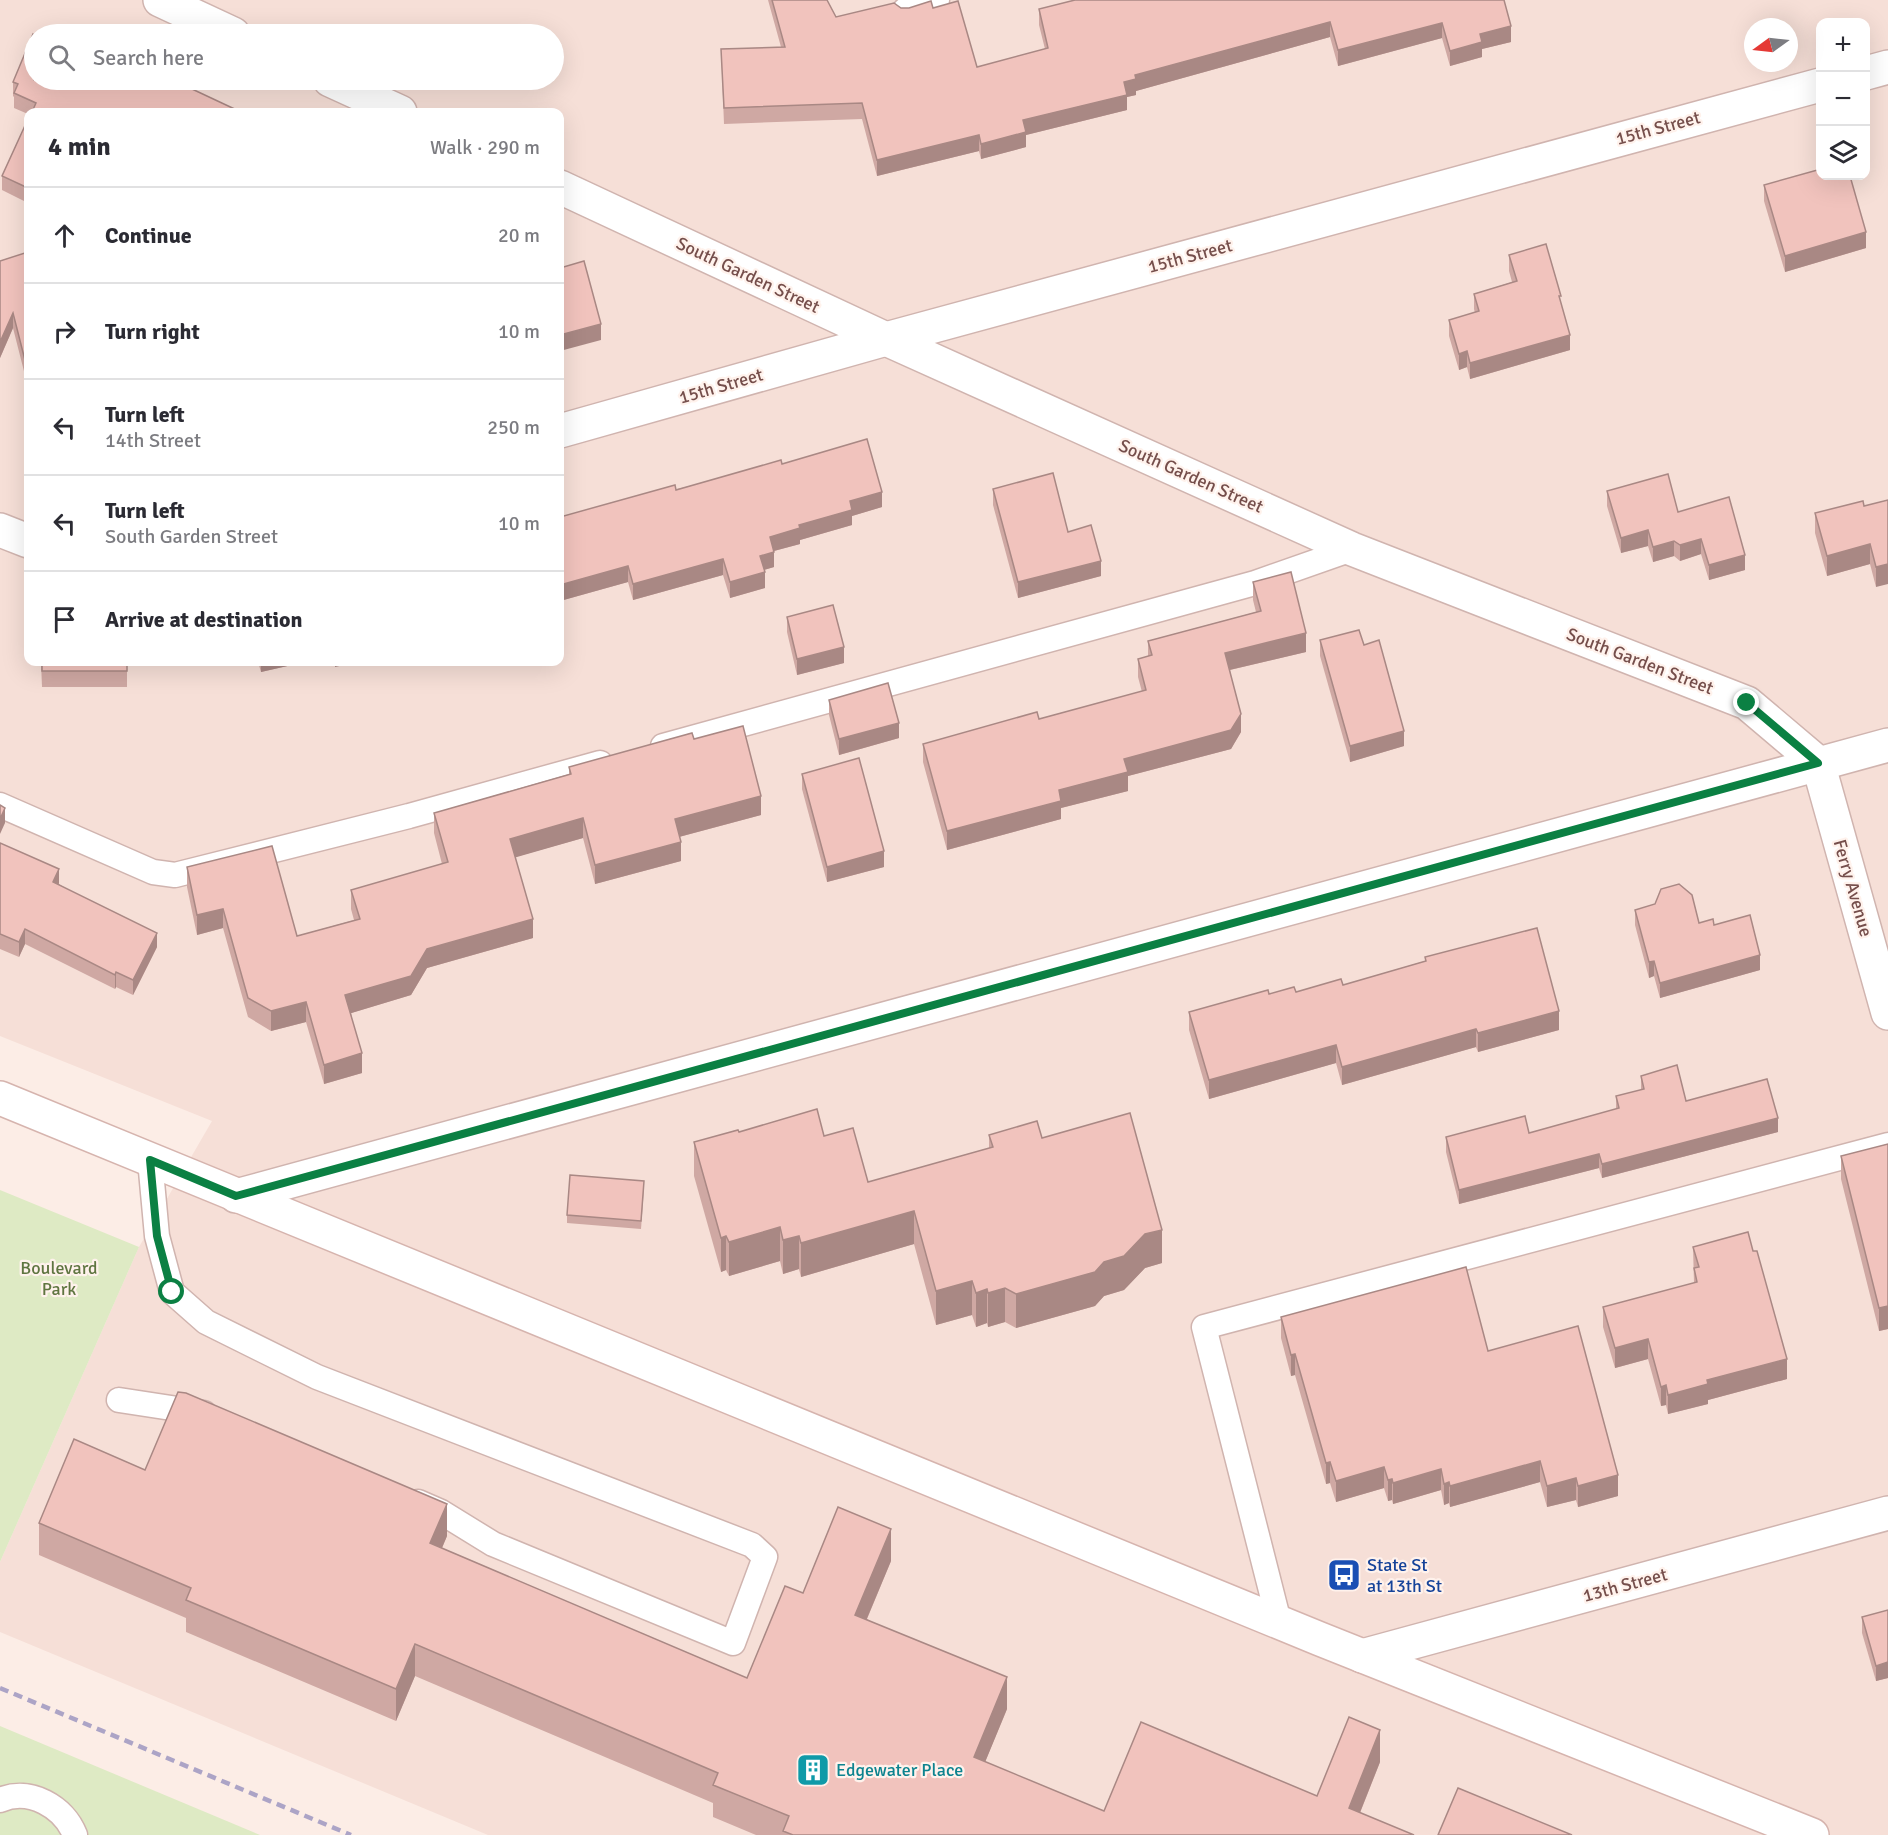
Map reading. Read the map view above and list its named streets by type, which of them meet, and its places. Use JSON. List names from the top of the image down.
{
  "streets": {
    "street": [
      "15th Street",
      "South Garden Street",
      "Ferry Avenue",
      "13th Street"
    ]
  },
  "crossings": [
    ["15th Street", "South Garden Street"],
    ["South Garden Street", "Ferry Avenue"]
  ],
  "parks": ["Boulevard Park"],
  "places": {
    "bus stop": ["State St at 13th St"],
    "building": ["Edgewater Place"]
  },
  "north": "left",
  "page": {
    "map_buttons": ["+", "−"],
    "search": "Search here",
    "heading": ["4 min", "Walk · 290 m"],
    "list": [
      ["Continue", "20 m"],
      ["Turn right", "10 m"],
      ["Turn left", "14th Street", "250 m"],
      ["Turn left", "South Garden Street", "10 m"],
      "Arrive at destination"
    ]
  }
}
